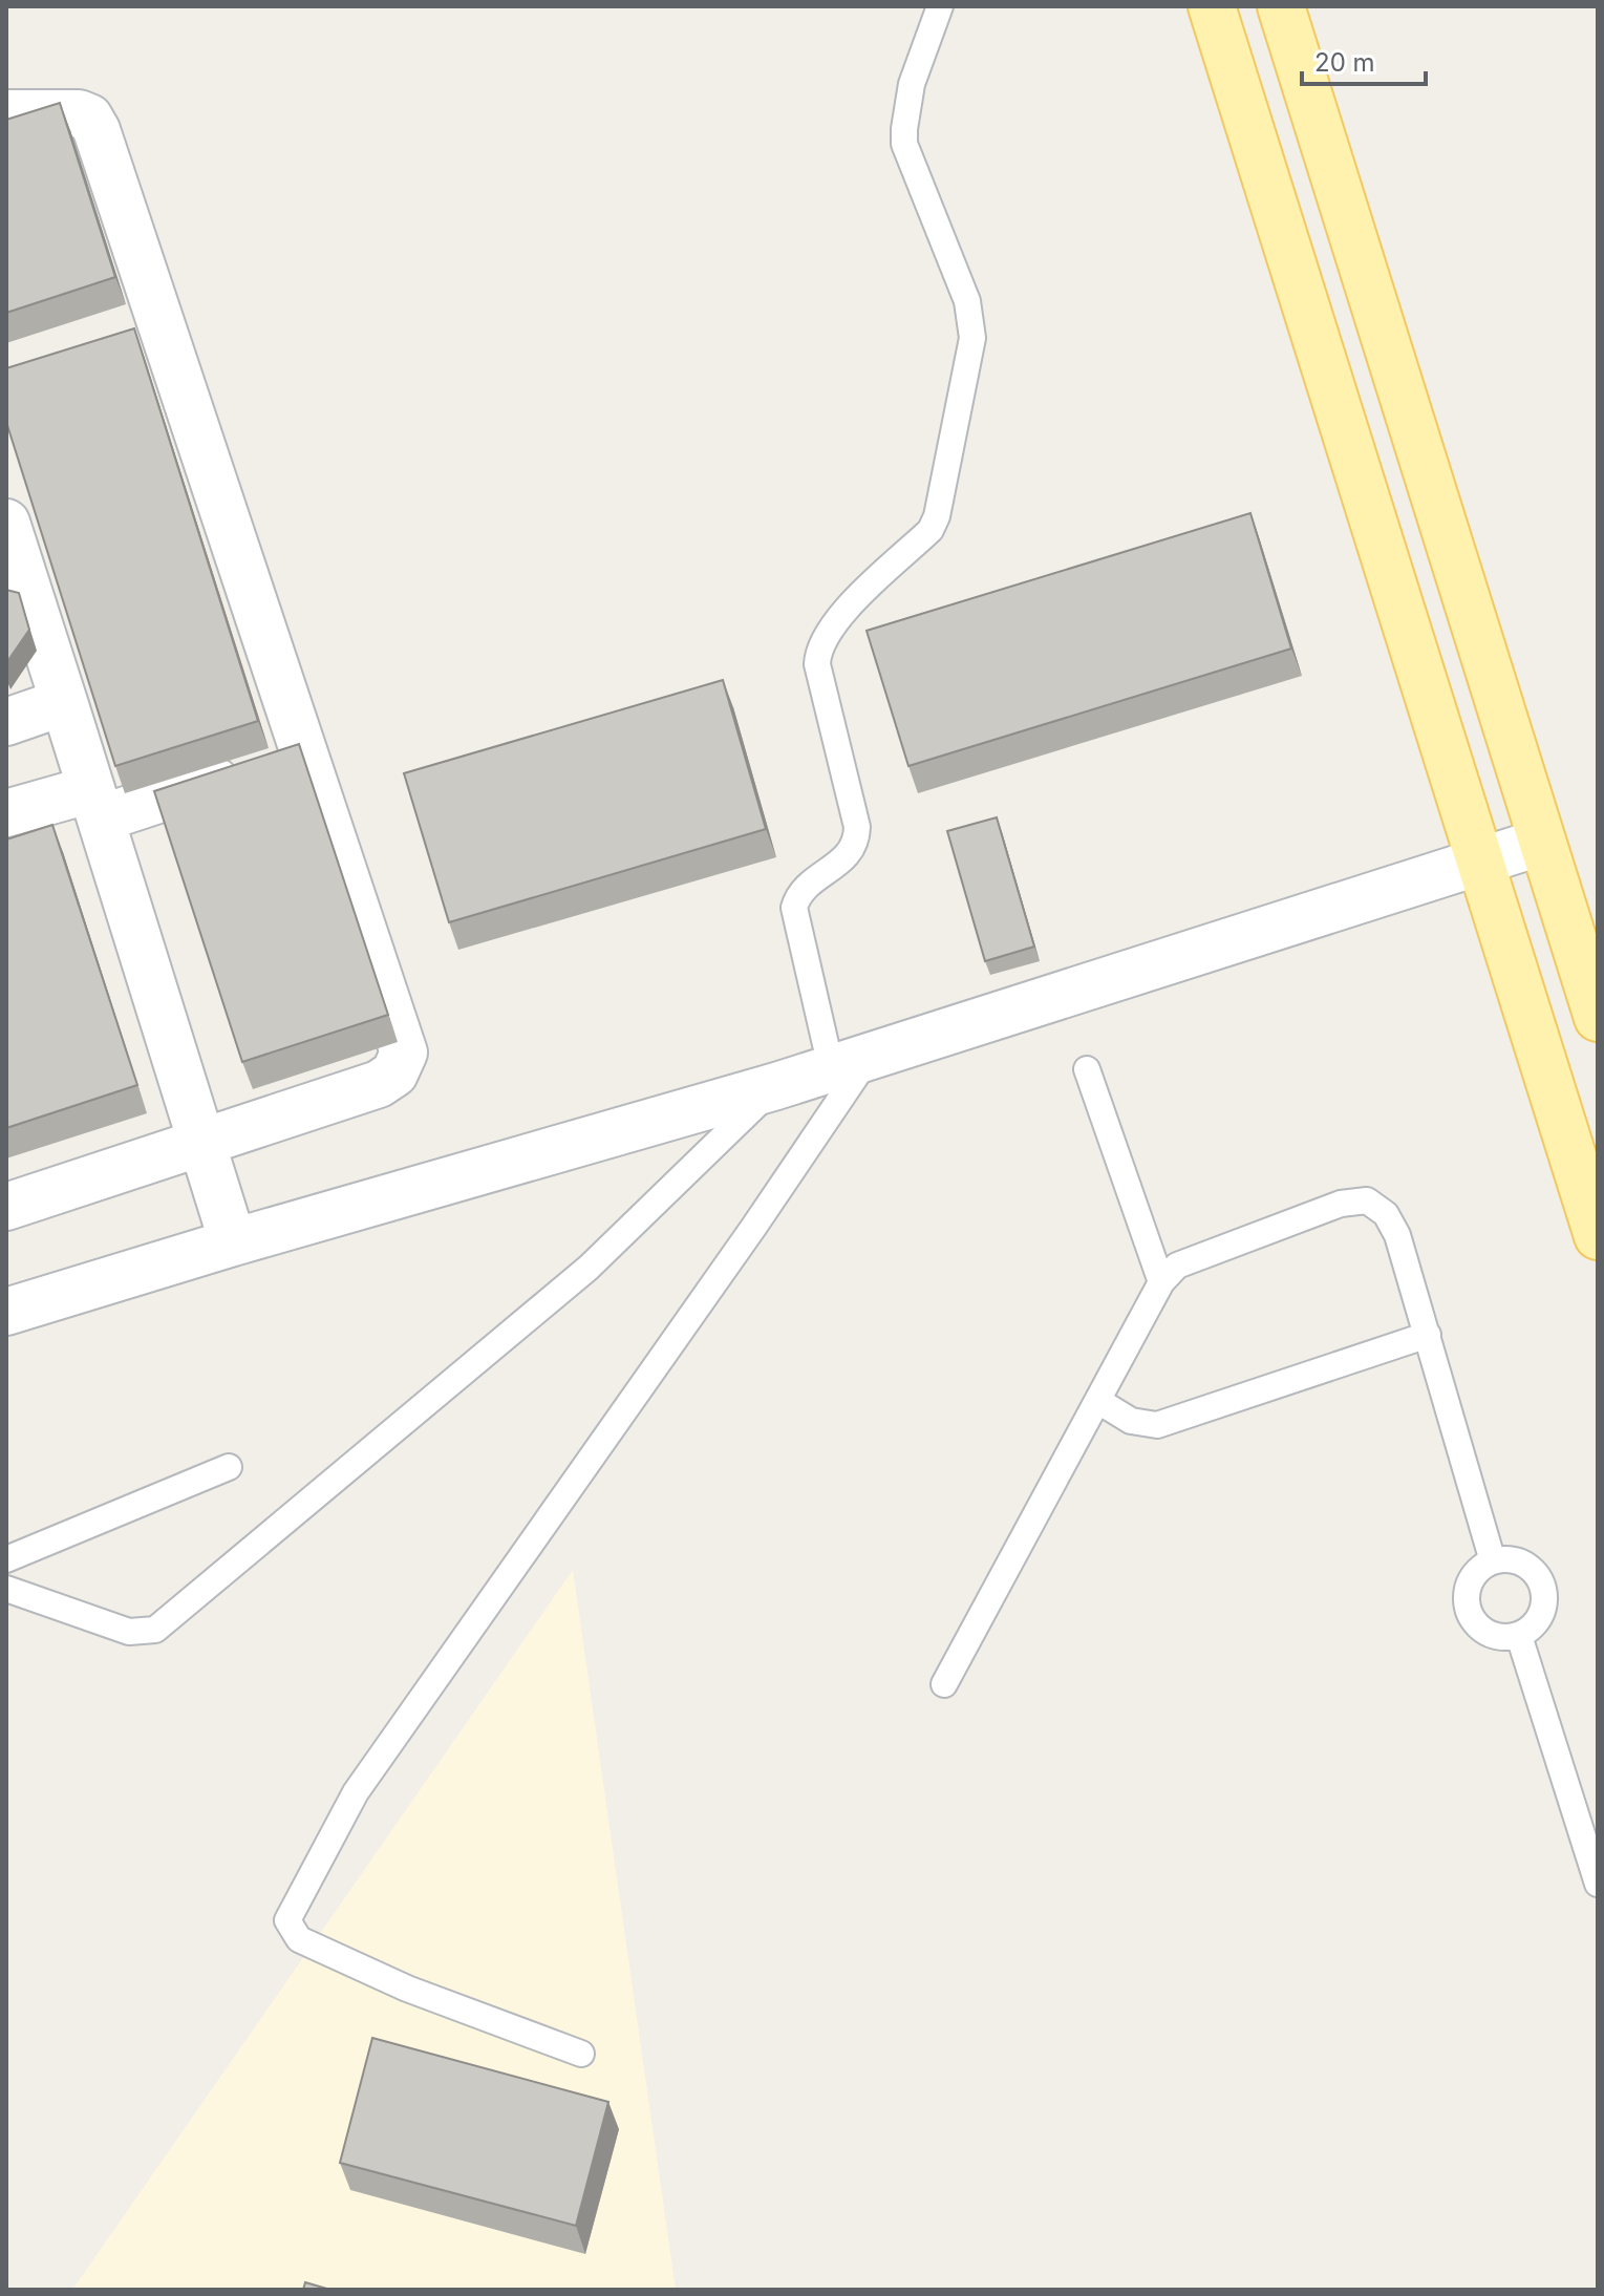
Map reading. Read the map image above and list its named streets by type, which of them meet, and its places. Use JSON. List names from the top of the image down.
{
  "scale_bar": "20 m"
}
